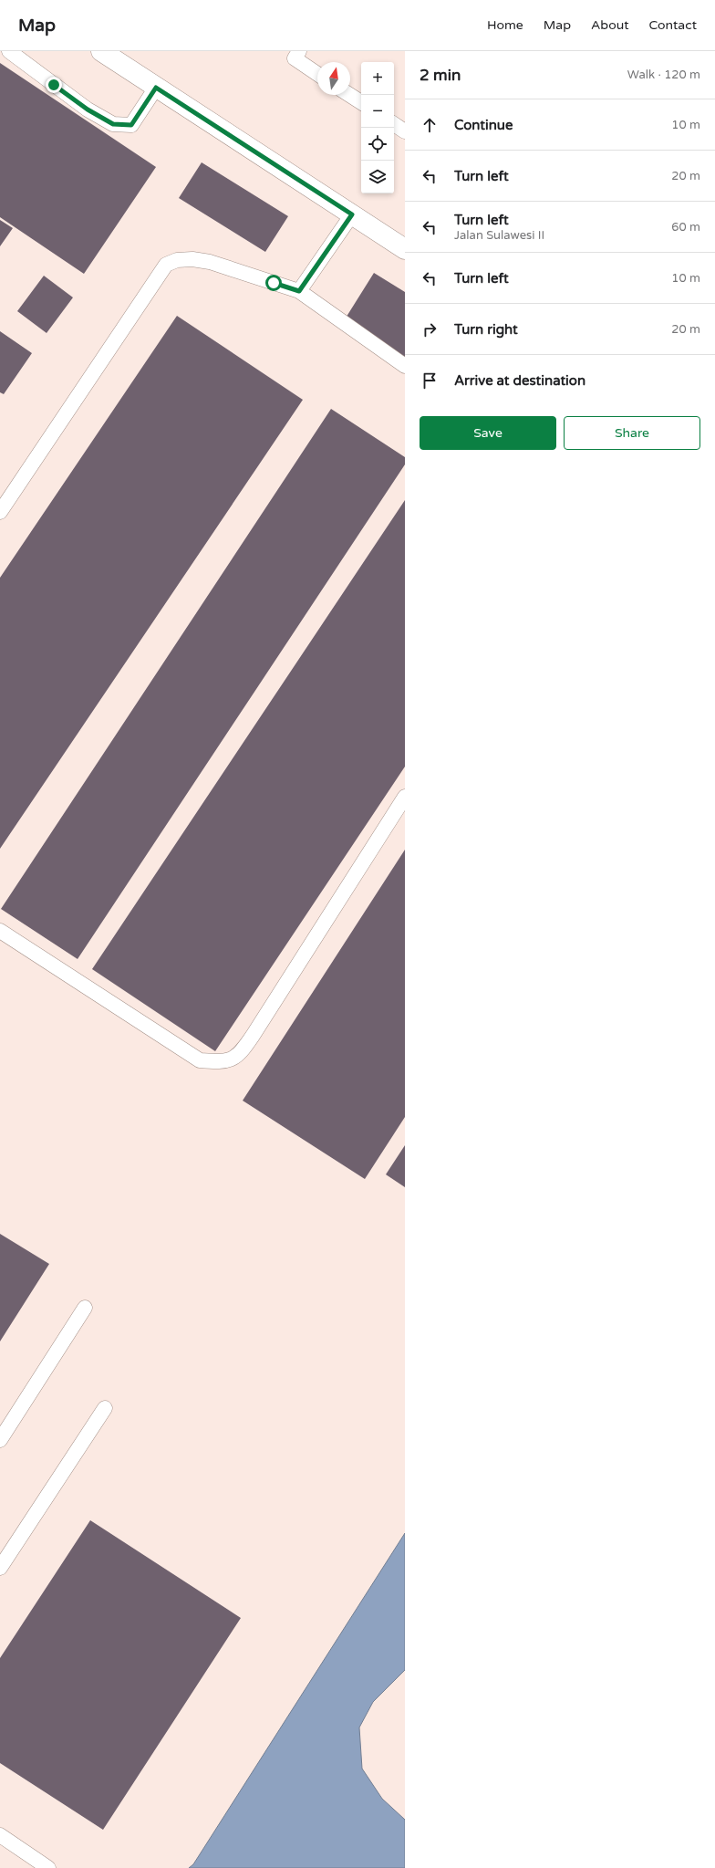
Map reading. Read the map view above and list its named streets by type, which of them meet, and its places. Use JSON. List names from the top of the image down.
{
  "north": "top",
  "page": {
    "header": "Map",
    "nav": [
      "Home",
      "Map",
      "About",
      "Contact"
    ],
    "heading": ["2 min", "Walk · 120 m"],
    "map_buttons": ["+", "−"],
    "list": [
      ["Continue", "10 m"],
      ["Turn left", "20 m"],
      ["Turn left", "Jalan Sulawesi II", "60 m"],
      ["Turn left", "10 m"],
      ["Turn right", "20 m"],
      "Arrive at destination"
    ],
    "buttons": ["Save", "Share"]
  }
}
